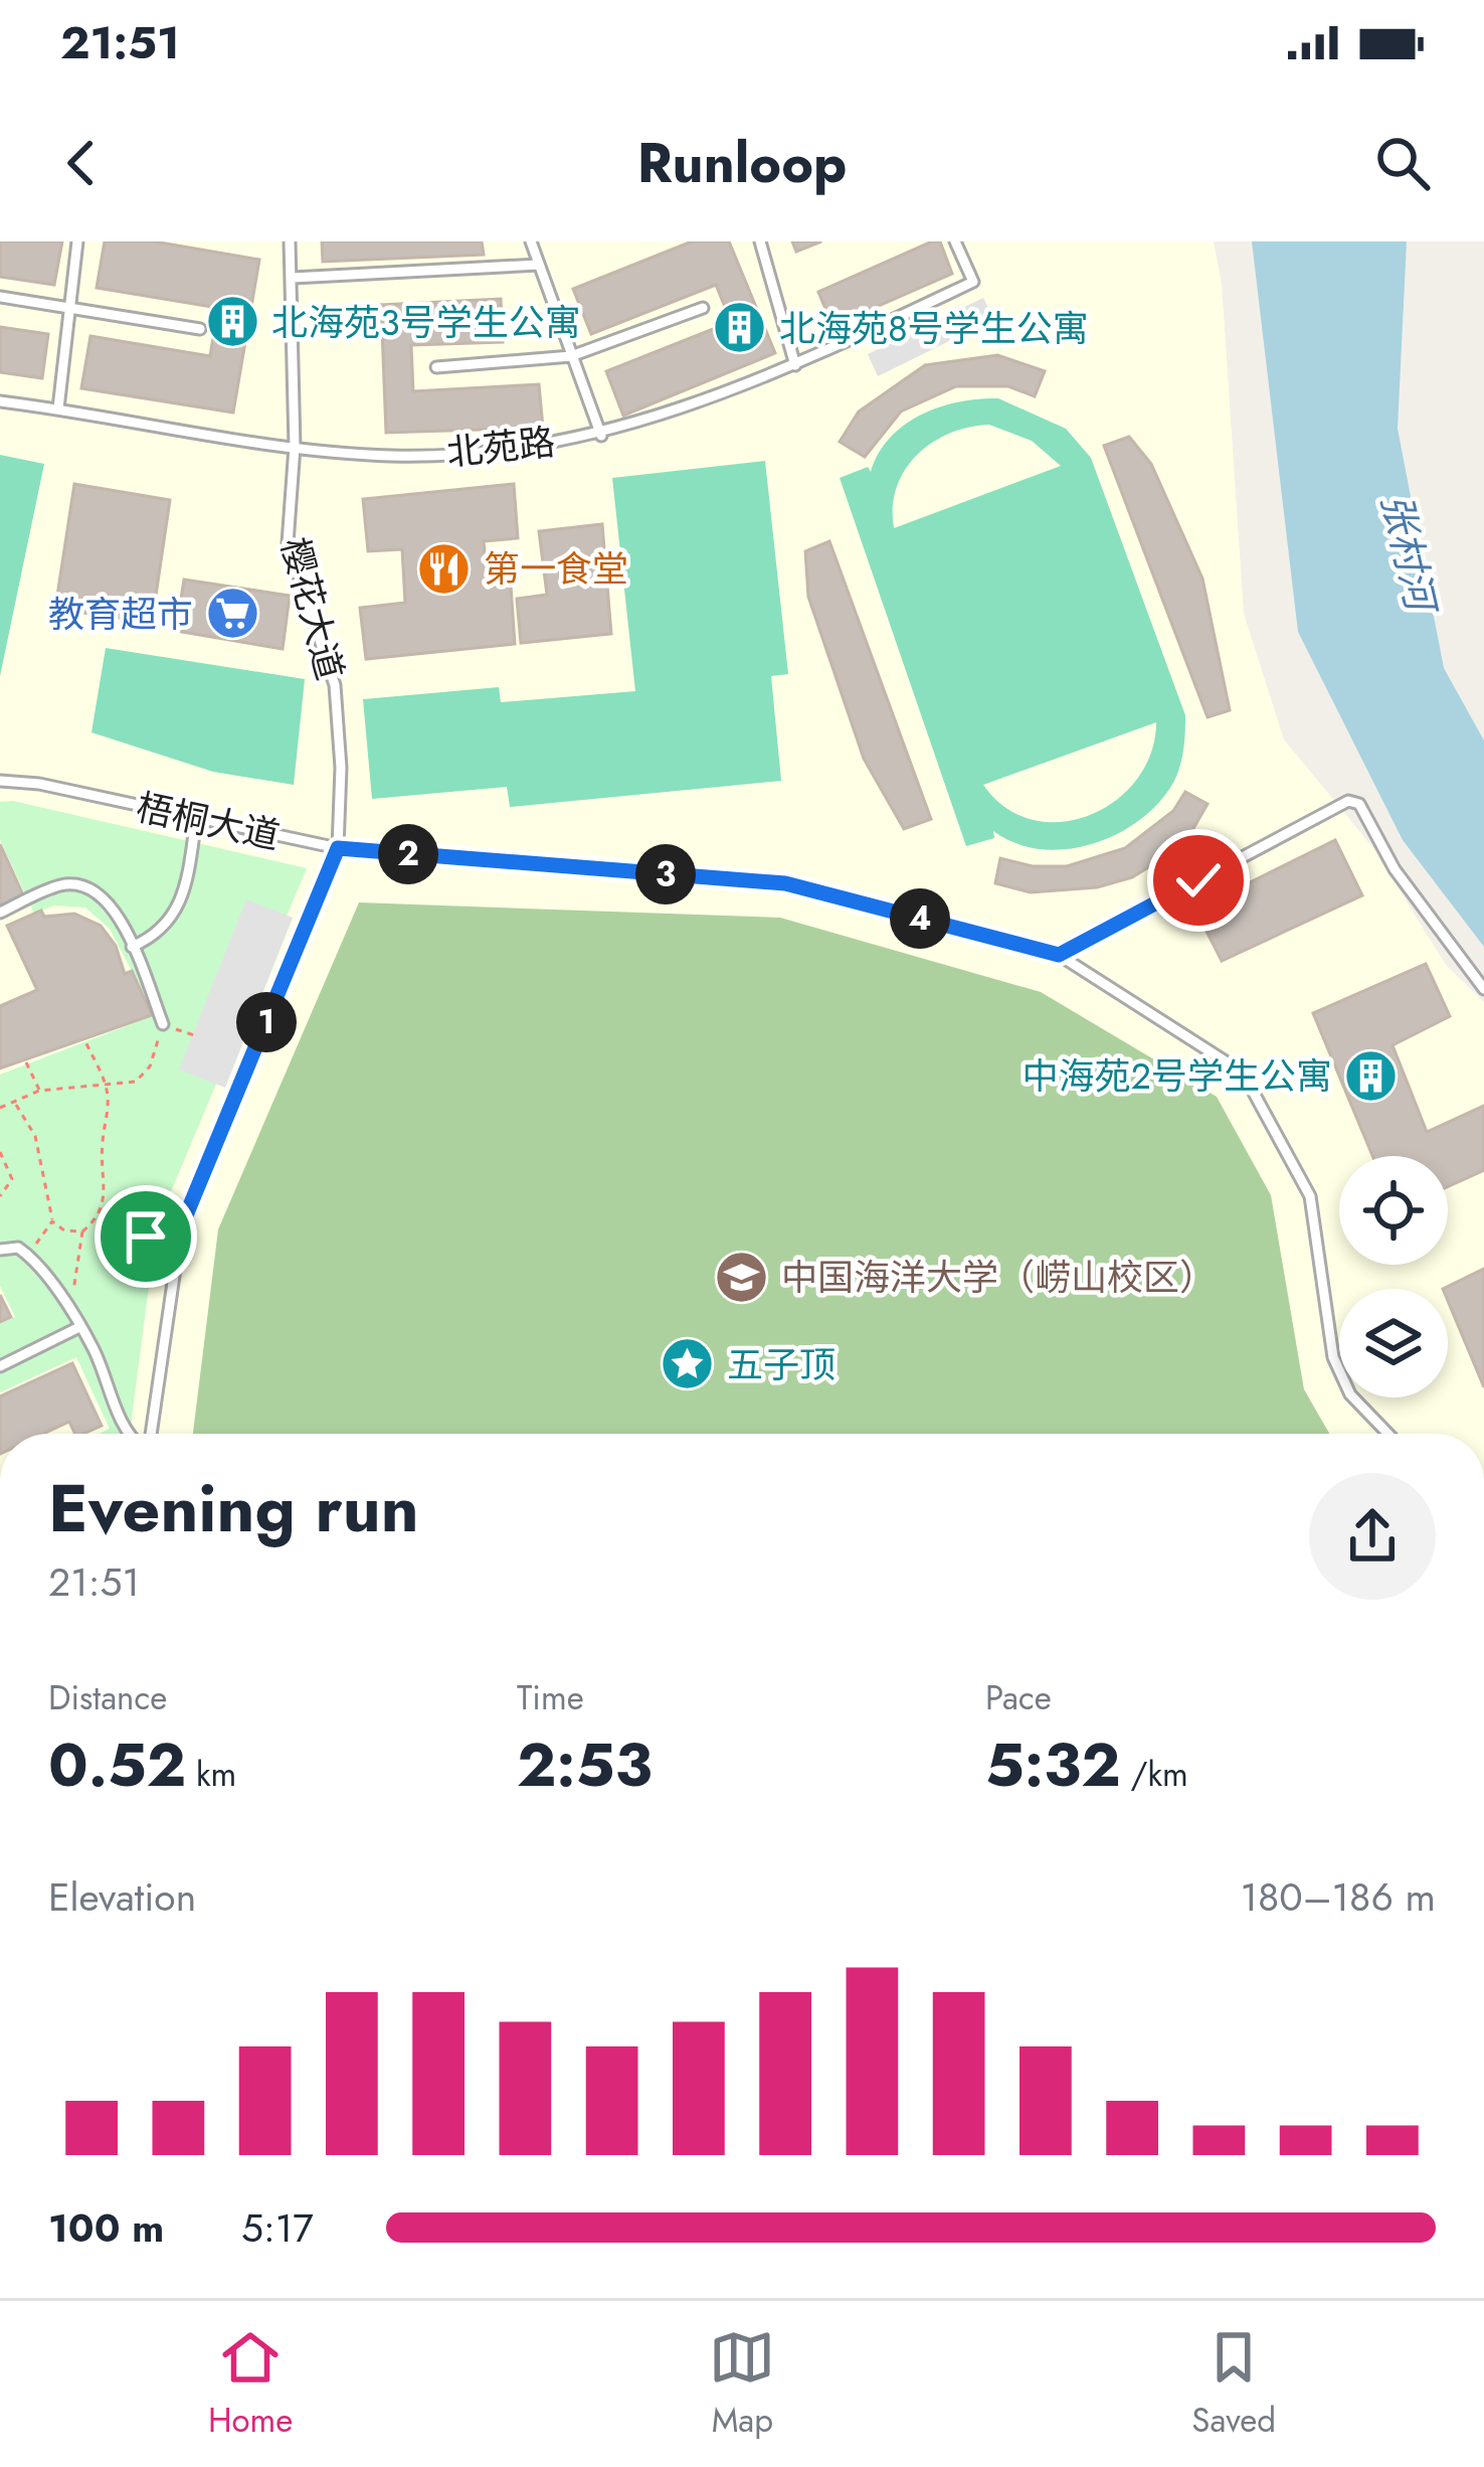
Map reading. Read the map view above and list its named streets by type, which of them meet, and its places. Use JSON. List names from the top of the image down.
{
  "streets": {
    "lane": ["北苑路", "樱花大道", "梧桐大道"]
  },
  "crossings": [
    ["北苑路", "樱花大道"],
    ["樱花大道", "梧桐大道"]
  ],
  "water": ["张村河"],
  "places": {
    "building": ["北海苑3号学生公寓", "北海苑8号学生公寓", "中海苑2号学生公寓"],
    "restaurant": ["第一食堂"],
    "supermarket": ["教育超市"],
    "school or university": ["中国海洋大学（崂山校区）"],
    "place": ["五子顶"]
  },
  "page": {
    "status": "21:51",
    "header": "Runloop",
    "pins": [
      "2",
      "3",
      "4",
      "1"
    ],
    "heading": ["Evening run", "21:51"],
    "stats": [
      ["Distance", "0.52 km"],
      ["Time", "2:53"],
      ["Pace", "5:32 /km"]
    ],
    "chart": ["Elevation", "180–186 m"],
    "list": [
      {
        "name": "100 m",
        "note": "5:17"
      }
    ],
    "tabs": ["Home", "Map", "Saved"]
  }
}
